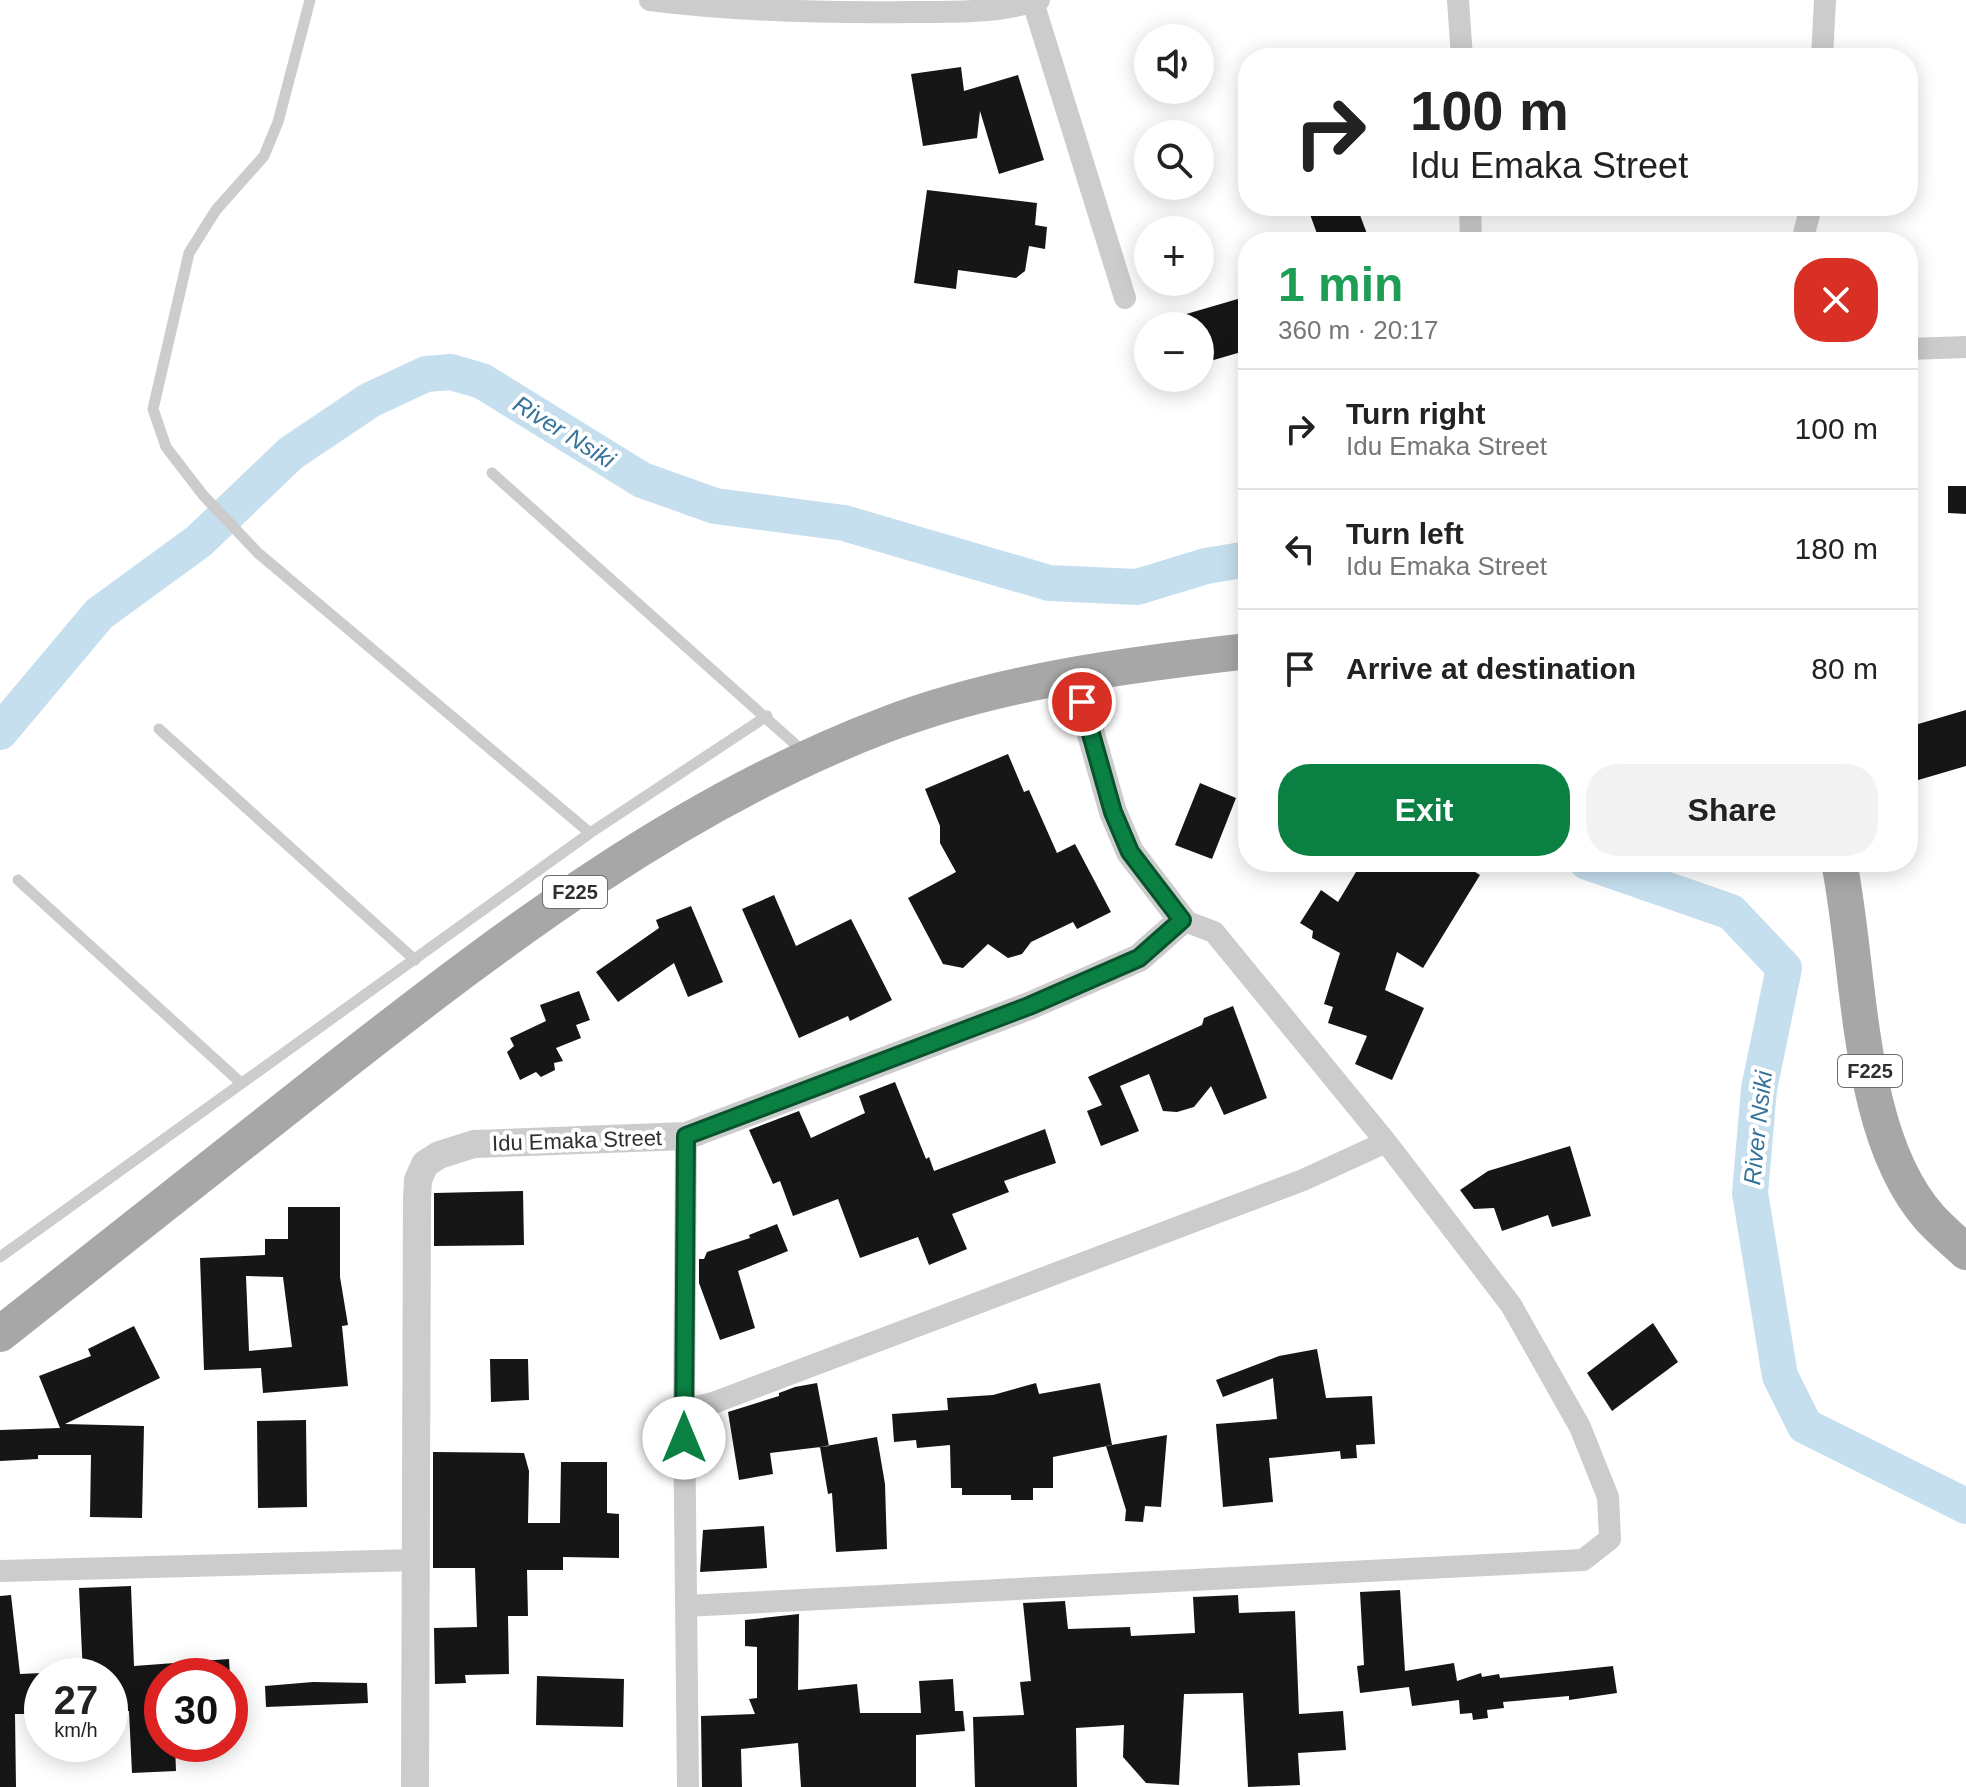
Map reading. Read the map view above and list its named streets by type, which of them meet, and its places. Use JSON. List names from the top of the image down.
{
  "streets": {
    "main road": ["F225"],
    "street": ["Idu Emaka Street"]
  },
  "water": ["River Nsiki"],
  "page": {
    "map_buttons": ["+", "−"],
    "turn": ["100 m", "Idu Emaka Street"],
    "heading": ["1 min", "360 m · 20:17"],
    "list": [
      {
        "name": "Turn right",
        "note": "Idu Emaka Street",
        "value": "100 m"
      },
      {
        "name": "Turn left",
        "note": "Idu Emaka Street",
        "value": "180 m"
      },
      {
        "name": "Arrive at destination",
        "value": "80 m"
      }
    ],
    "buttons": ["Exit", "Share"],
    "speed": "27 km/h",
    "limit": "30"
  }
}
